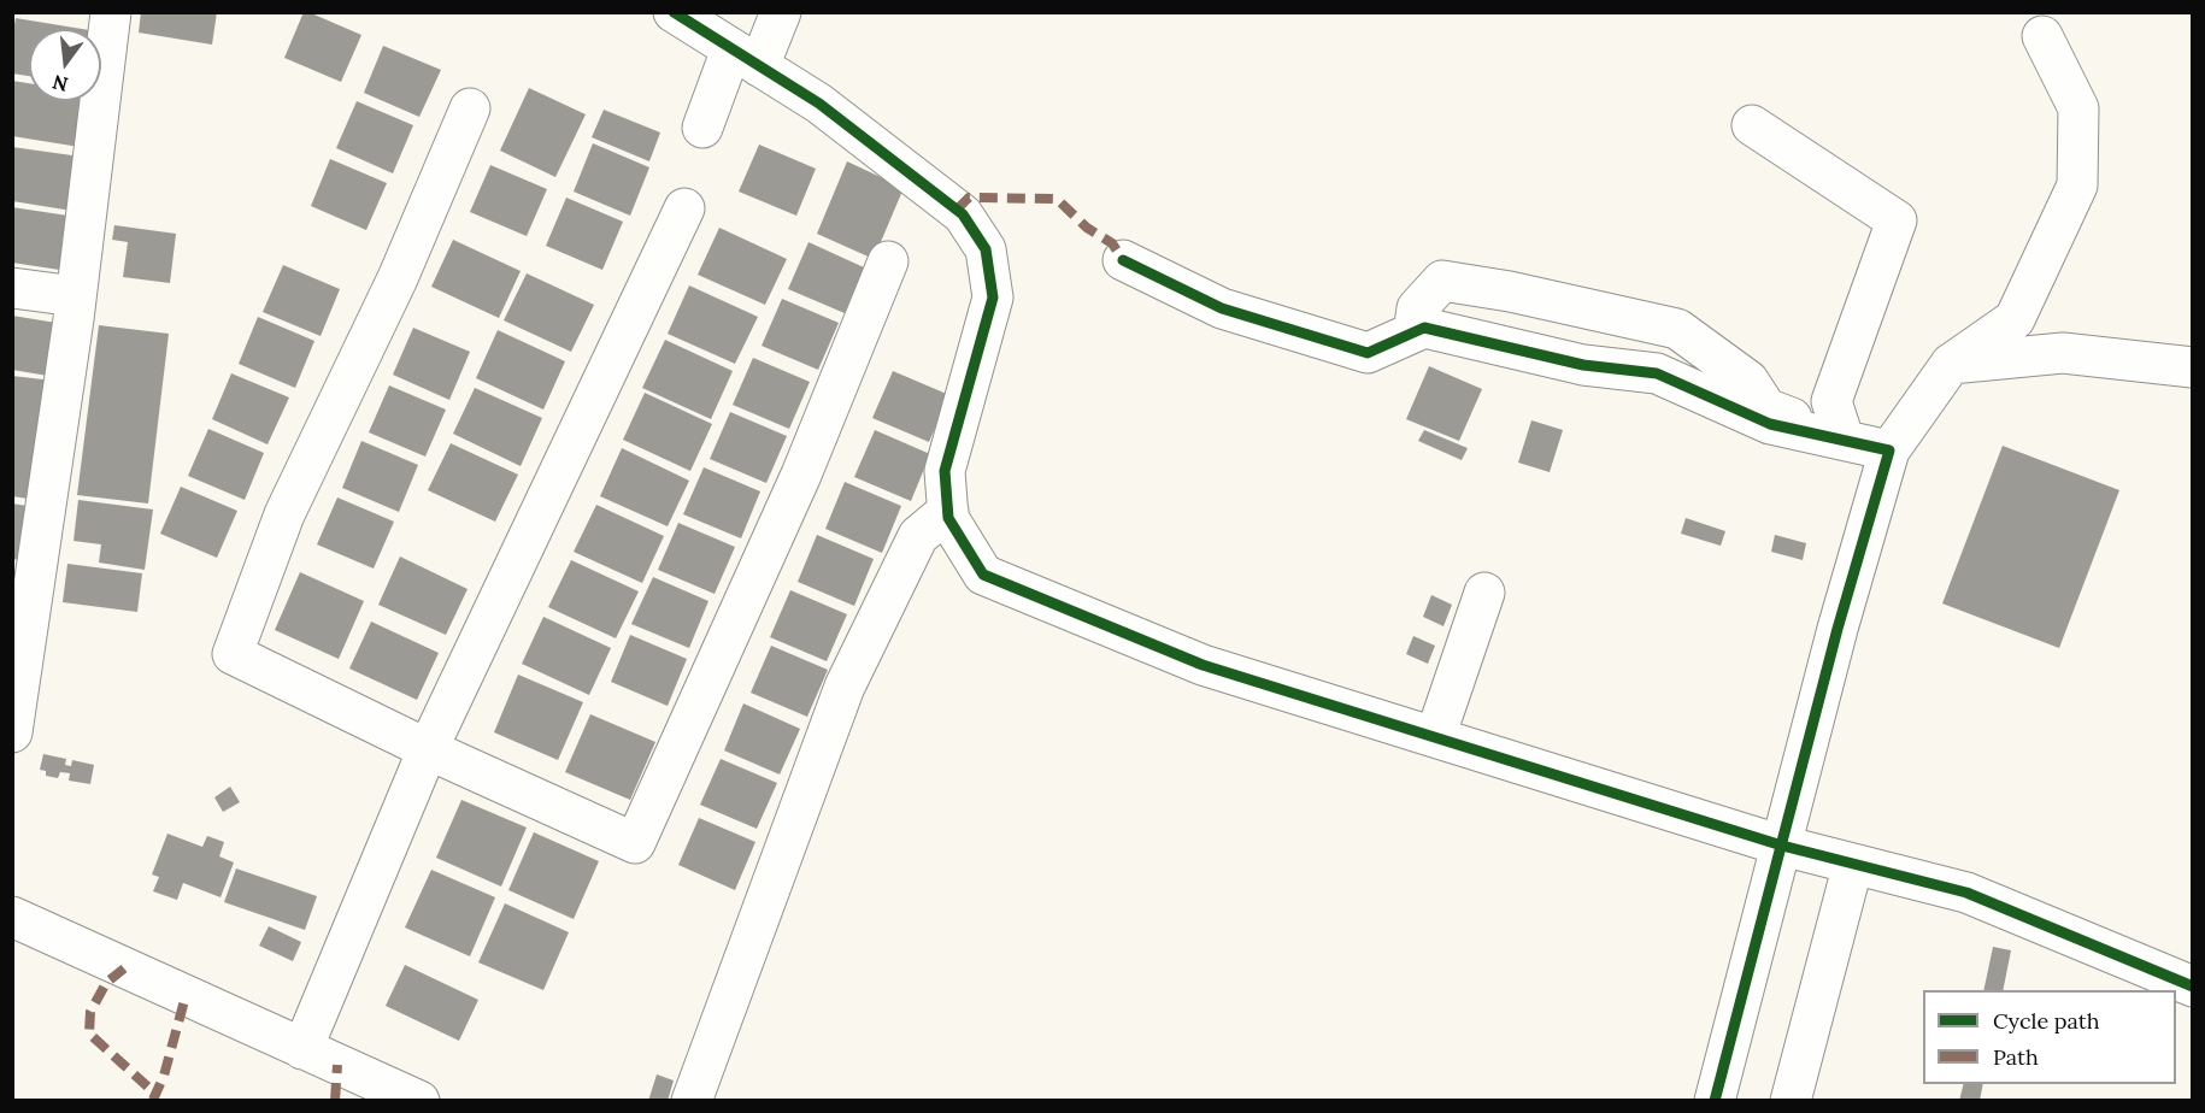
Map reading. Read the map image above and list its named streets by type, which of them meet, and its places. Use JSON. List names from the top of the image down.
{
  "legend": ["Cycle path", "Path"],
  "north": "bottom"
}
